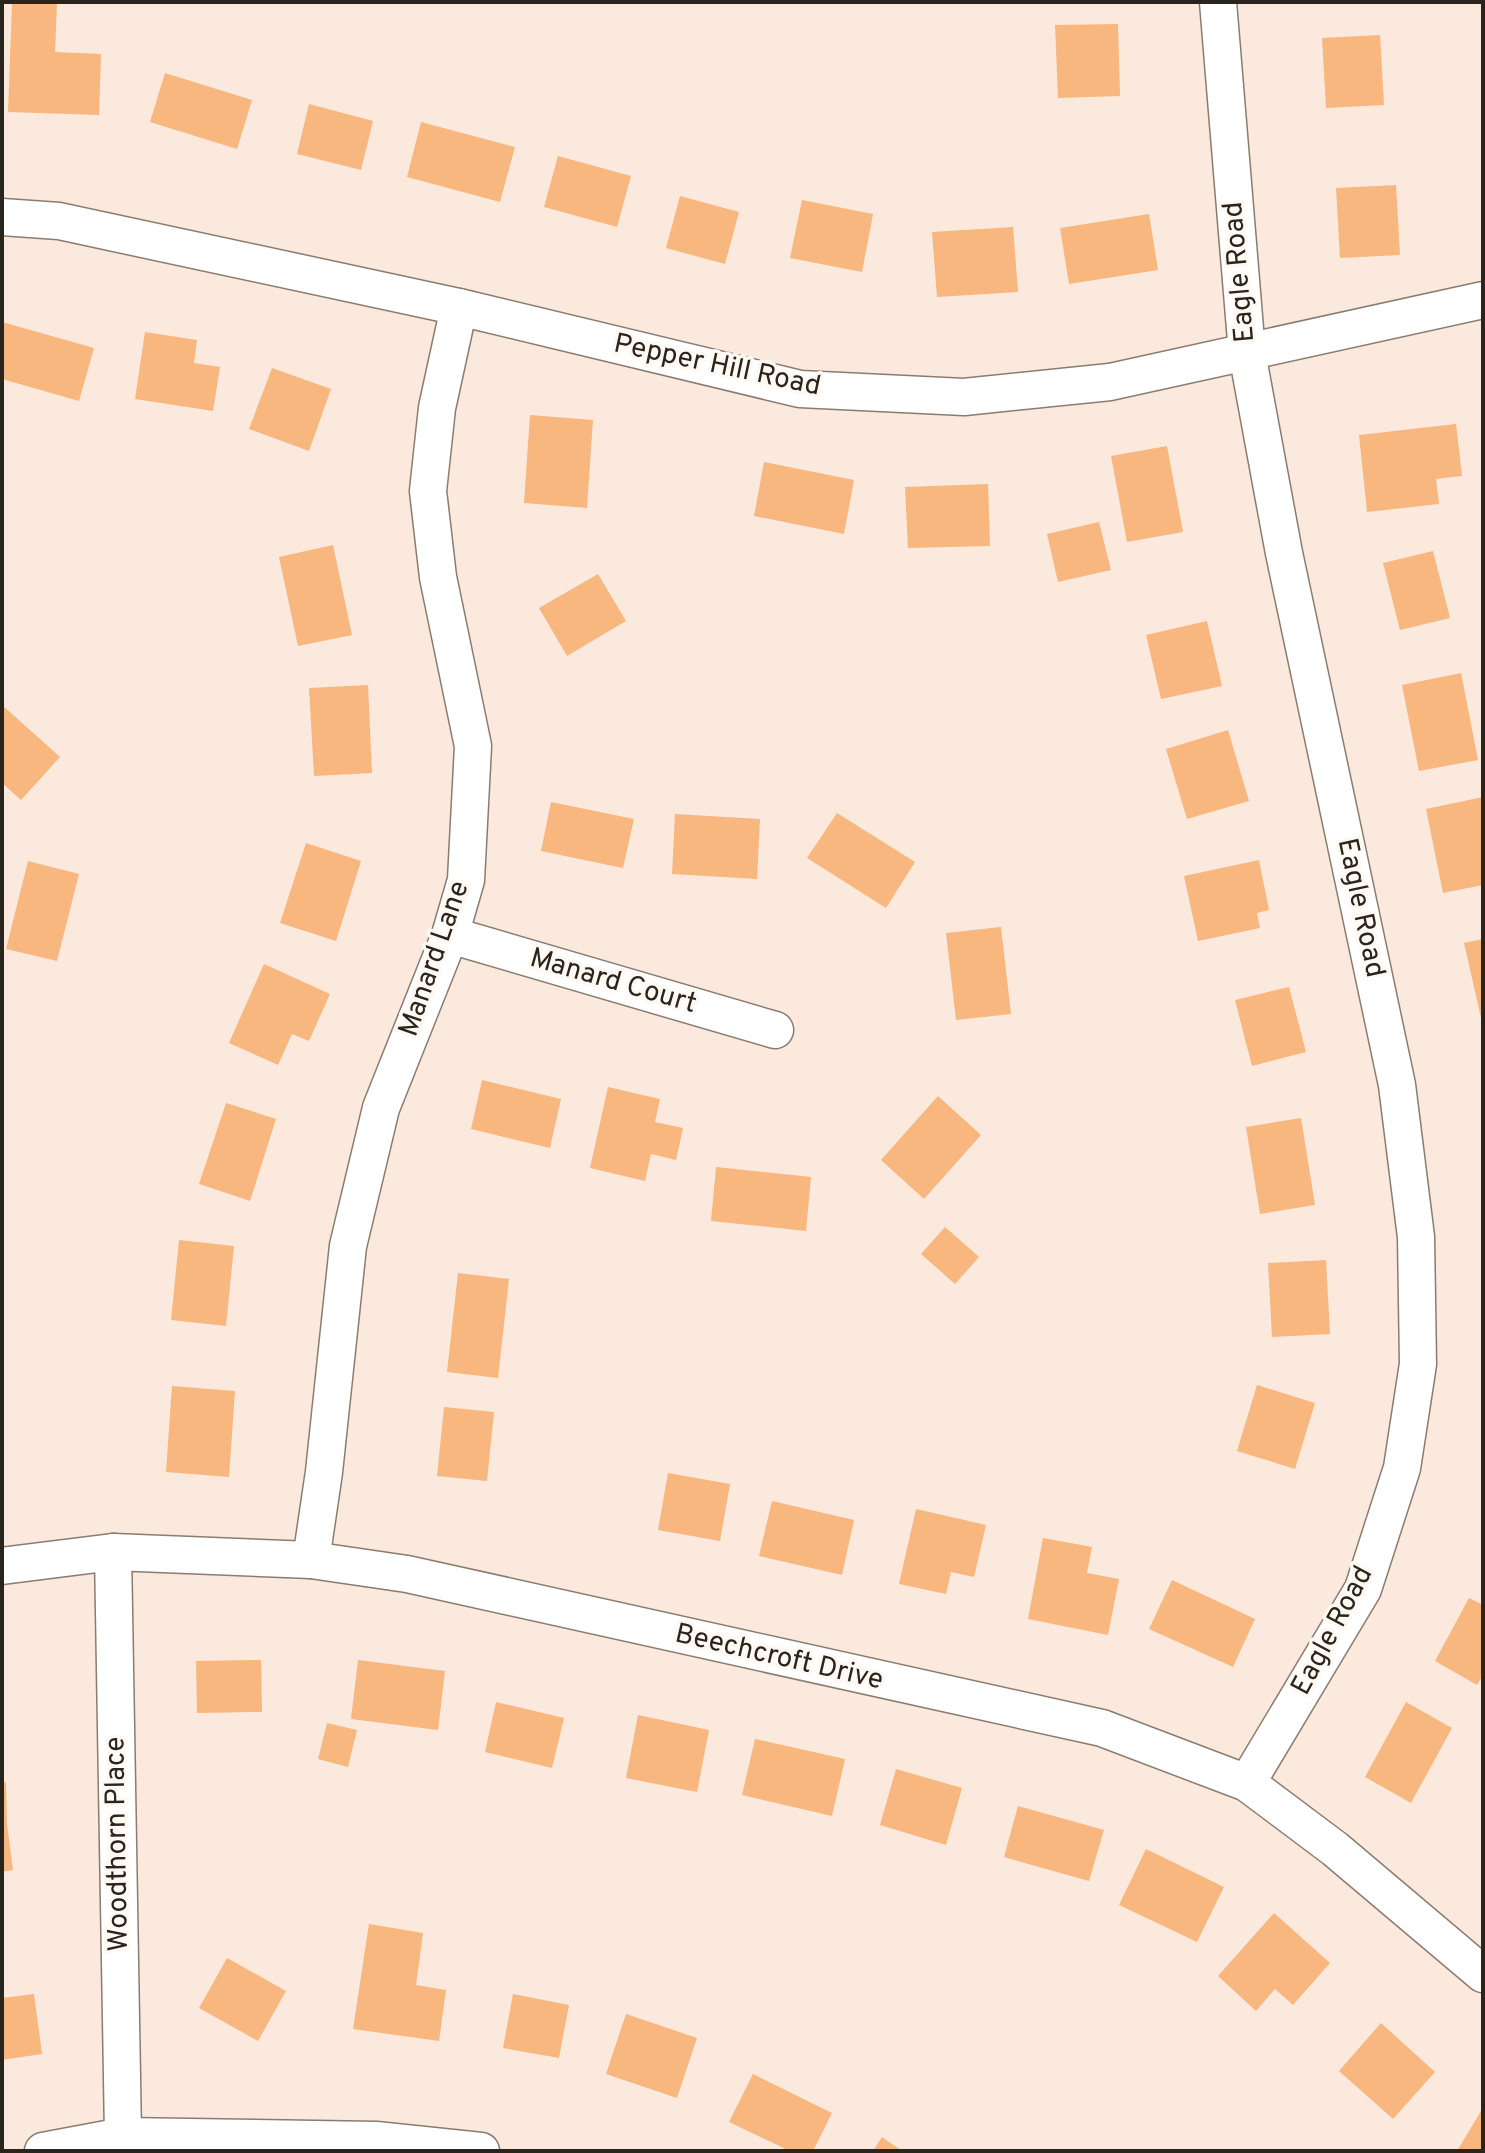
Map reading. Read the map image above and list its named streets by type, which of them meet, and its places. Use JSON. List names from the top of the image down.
{
  "streets": {
    "street": [
      "Eagle Road",
      "Pepper Hill Road",
      "Manard Lane",
      "Manard Court",
      "Beechcroft Drive",
      "Woodthorn Place"
    ]
  },
  "crossings": [
    ["Eagle Road", "Pepper Hill Road"],
    ["Eagle Road", "Beechcroft Drive"],
    ["Pepper Hill Road", "Manard Lane"],
    ["Manard Lane", "Manard Court"],
    ["Manard Lane", "Beechcroft Drive"],
    ["Beechcroft Drive", "Woodthorn Place"]
  ]
}
